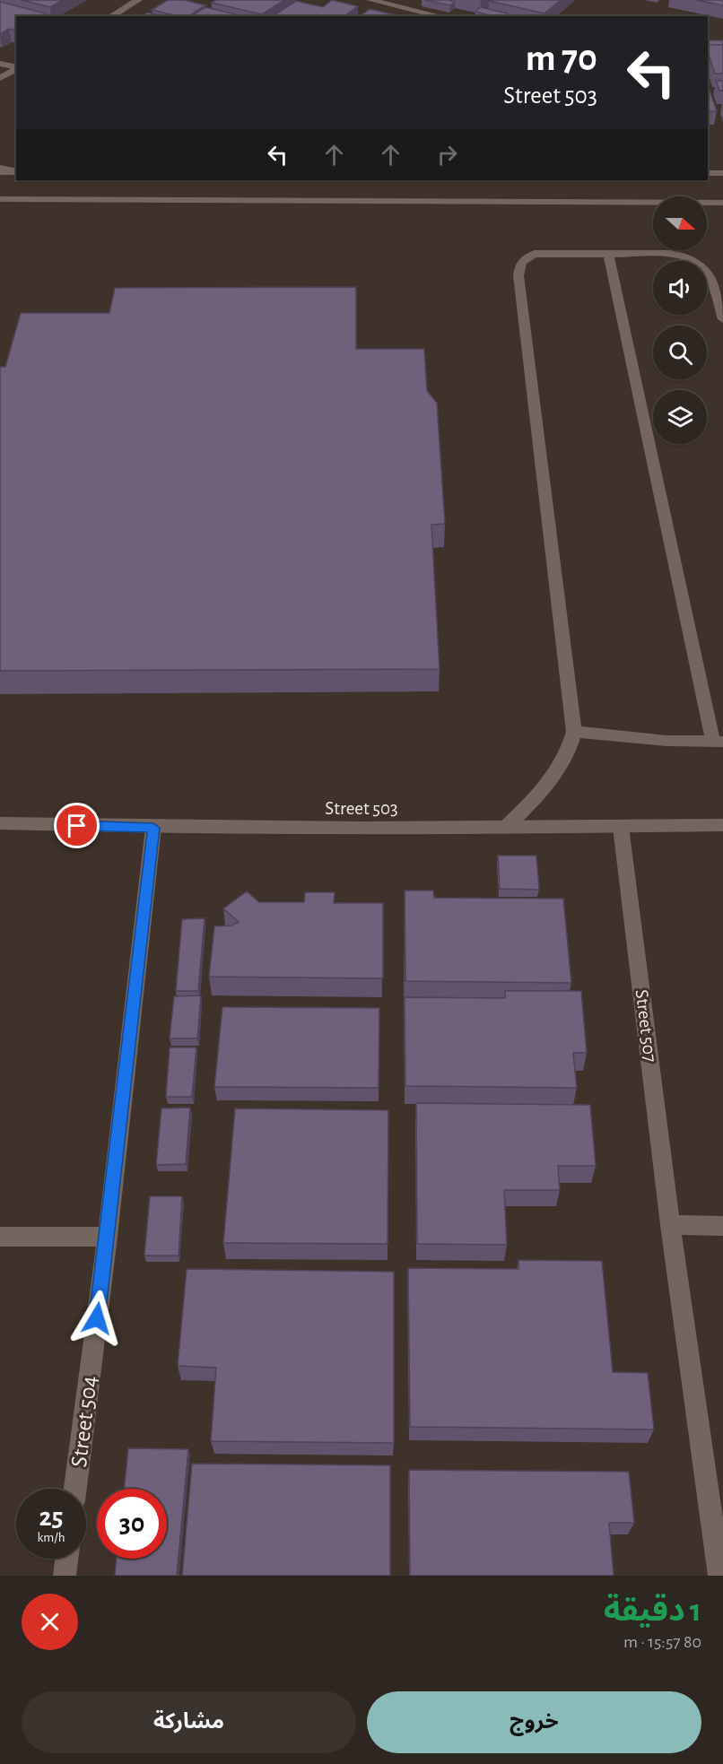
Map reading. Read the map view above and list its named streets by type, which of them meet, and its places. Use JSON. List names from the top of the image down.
{
  "streets": {
    "street": ["Street 503", "Street 507", "Street 504"]
  },
  "crossings": [
    ["Street 503", "Street 507"],
    ["Street 503", "Street 504"]
  ],
  "north": "right",
  "page": {
    "turn": ["70 m", "Street 503"],
    "speed": "25 km/h",
    "limit": "30",
    "heading": ["1 دقيقة", "80 m · 15:57"],
    "buttons": ["خروج", "مشاركة"]
  }
}
